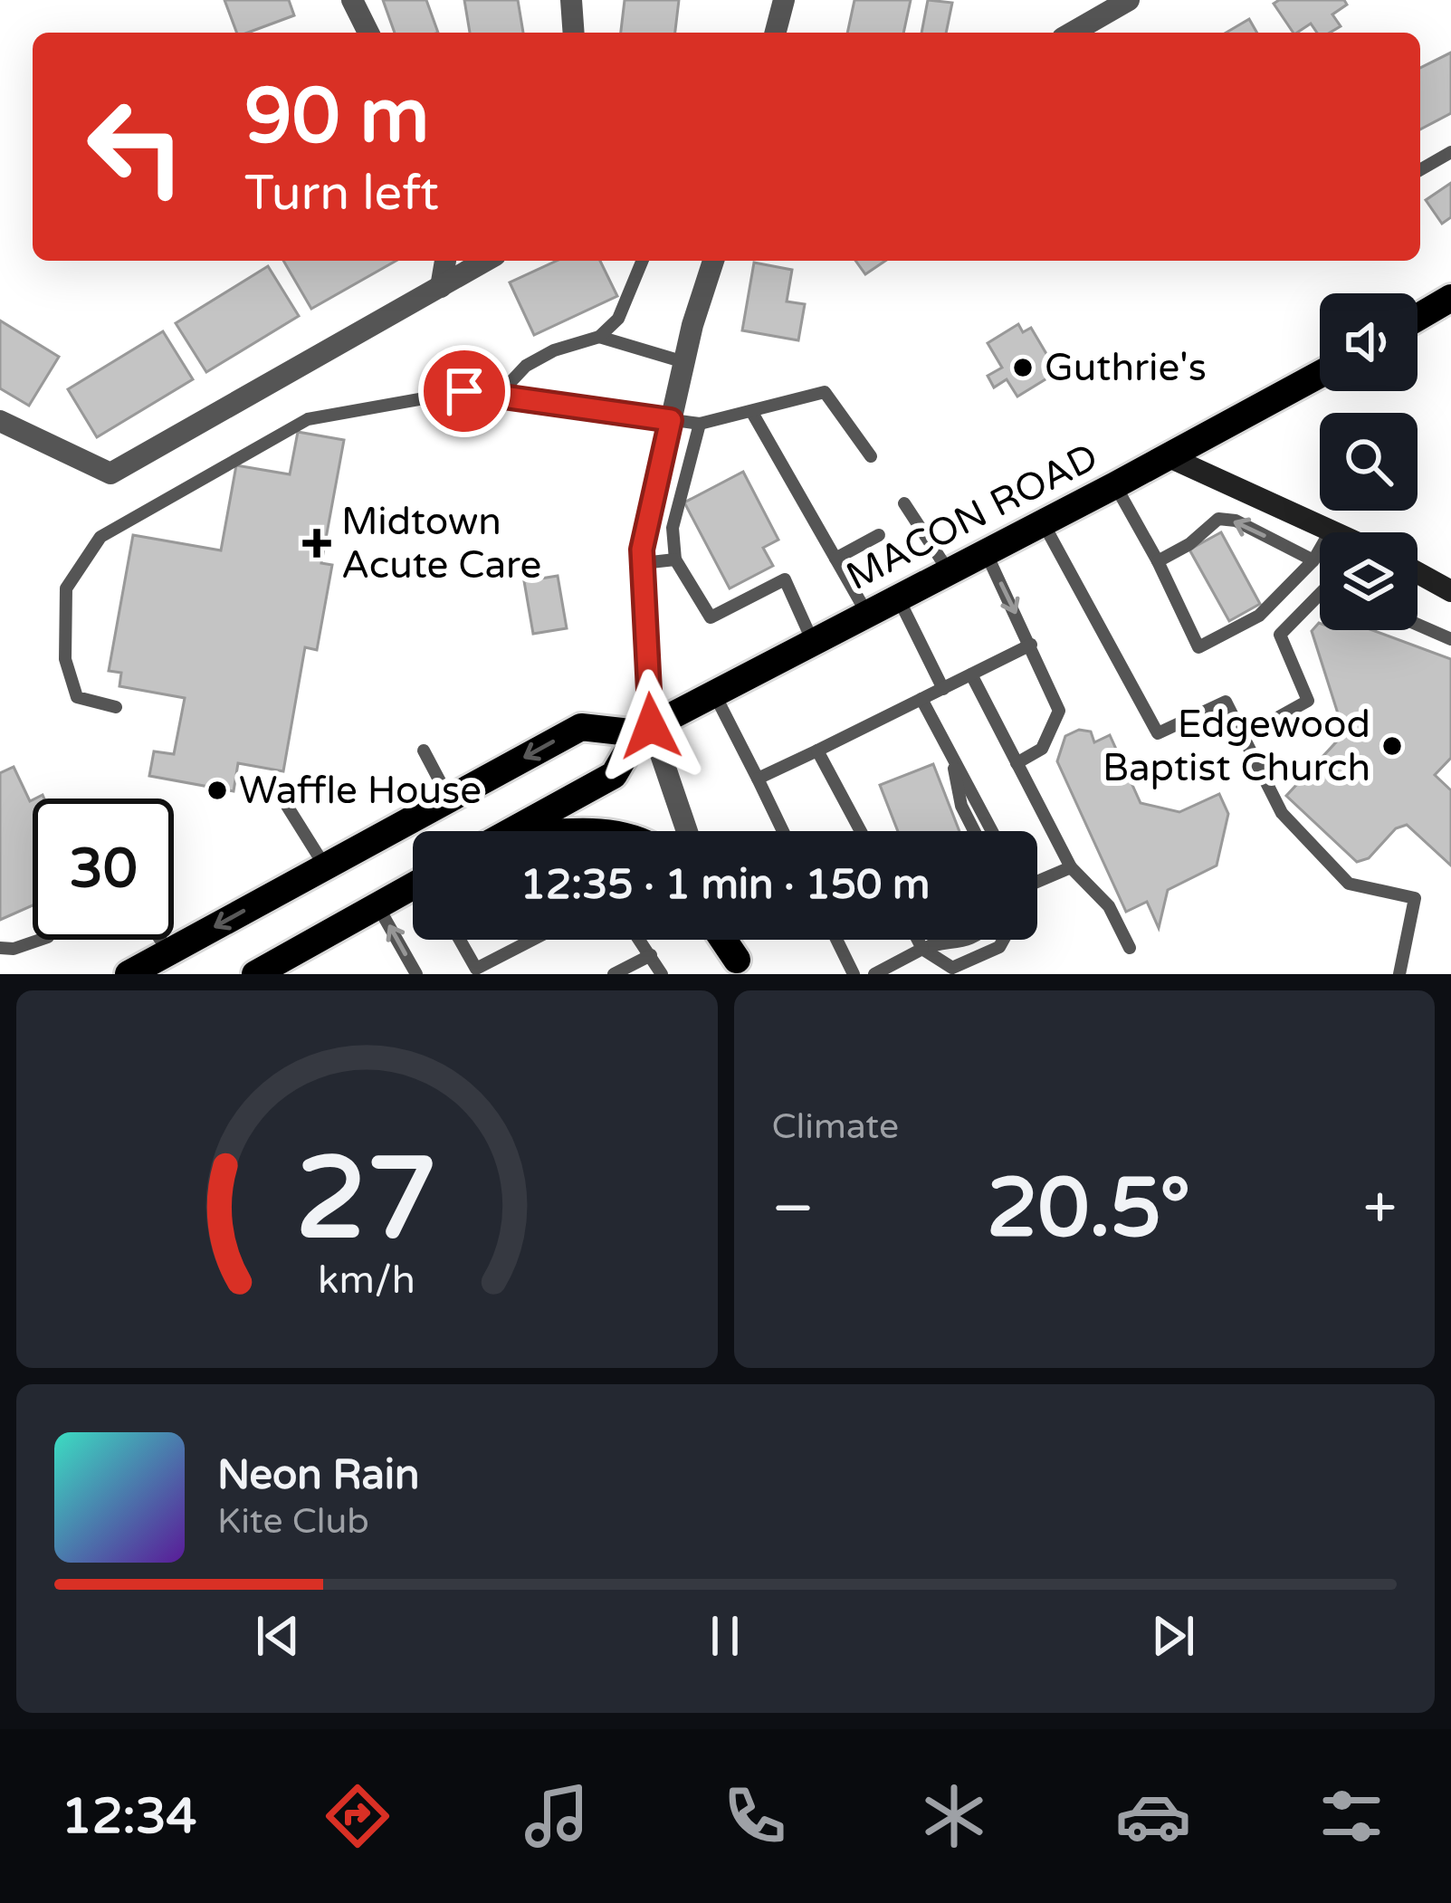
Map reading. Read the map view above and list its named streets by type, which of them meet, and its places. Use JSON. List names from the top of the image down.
{
  "streets": {
    "main road": ["MACON ROAD"]
  },
  "places": {
    "other": ["Guthrie's", "Edgewood Baptist Church", "Waffle House"],
    "health": ["Midtown Acute Care"]
  },
  "page": {
    "turn": ["90 m", "Turn left"],
    "limit": "30",
    "trip": "12:35 · 1 min · 150 m",
    "tile": "Climate",
    "heat": ["−", "20.5°", "+"],
    "song": ["Neon Rain", "Kite Club"],
    "tabs": "12:34",
    "gauge": ["27", "km/h"]
  }
}
